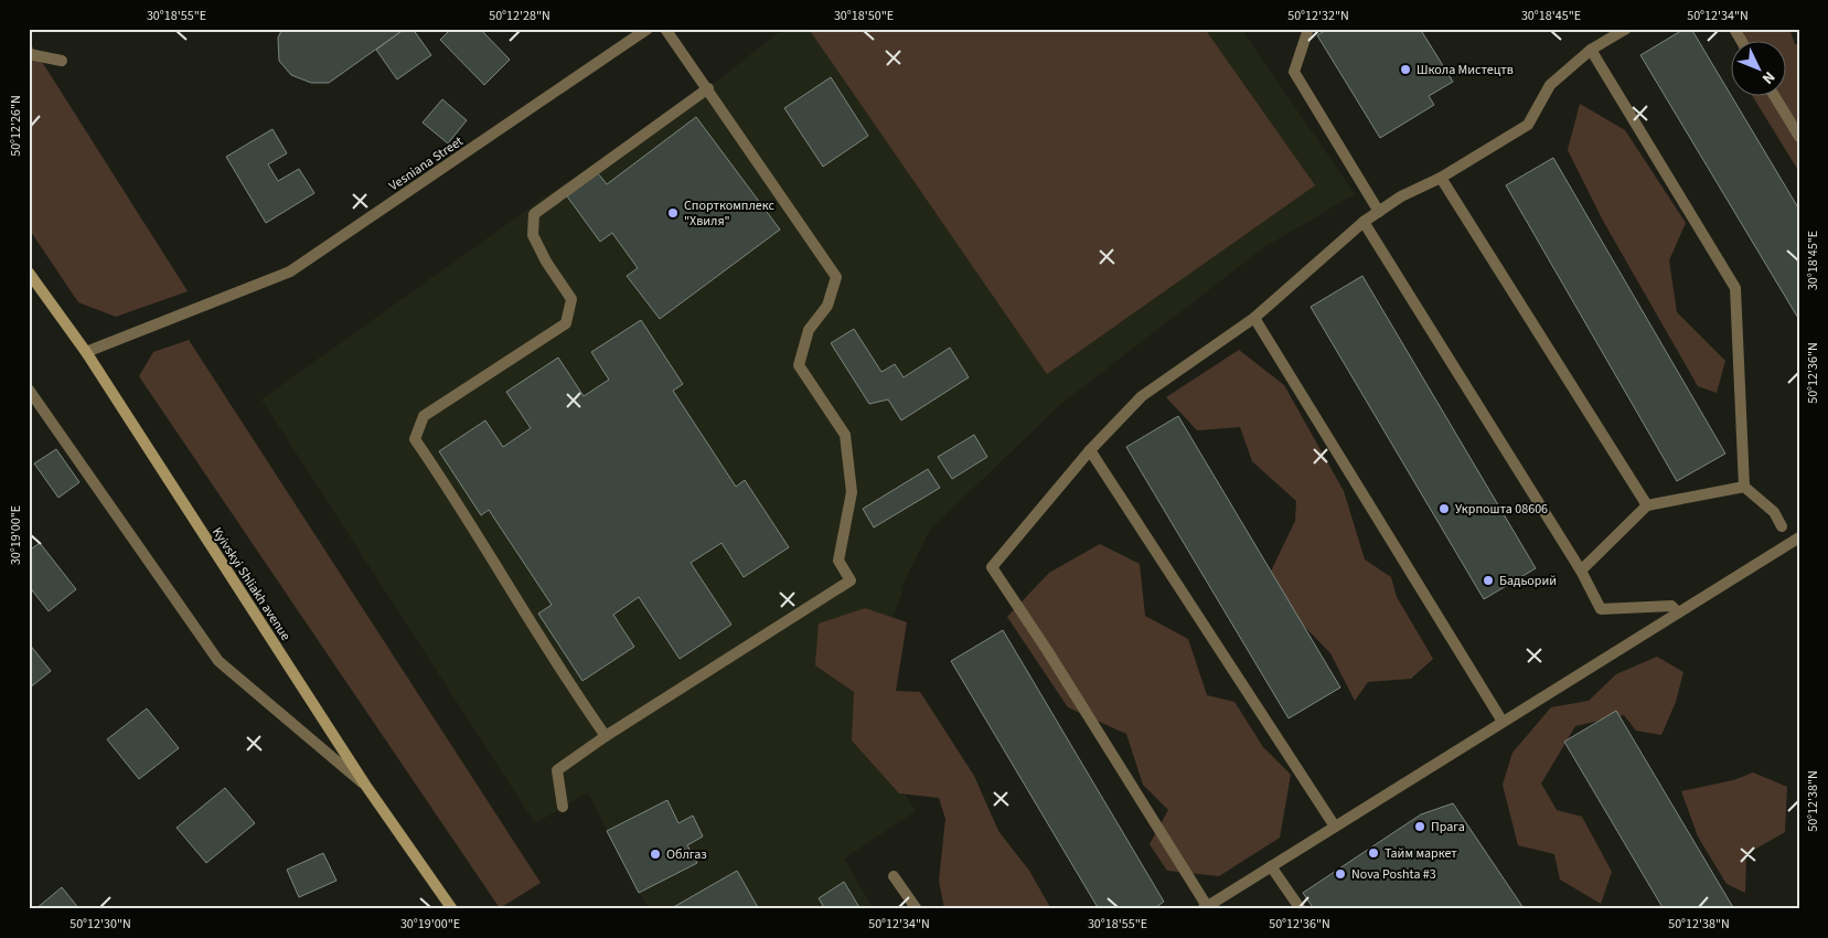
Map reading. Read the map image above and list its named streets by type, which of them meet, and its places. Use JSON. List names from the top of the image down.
{
  "streets": {
    "main road": ["Kyivskyi Shliakh avenue"],
    "street": ["Vesniana Street"]
  },
  "crossings": [
    ["Vesniana Street", "Kyivskyi Shliakh avenue"]
  ],
  "places": [
    "Школа Мистецтв",
    "Спорткомплекс \"Хвиля\"",
    "Укрпошта 08606",
    "Бадьорий",
    "Прага",
    "Тайм маркет",
    "Облгаз",
    "Nova Poshta #3"
  ],
  "north": "bottom right",
  "coordinates": [
    "30°18'55\"E",
    "50°12'28\"N",
    "30°18'50\"E",
    "50°12'32\"N",
    "30°18'45\"E",
    "50°12'34\"N",
    "50°12'26\"N",
    "50°12'36\"N",
    "30°19'00\"E",
    "50°12'38\"N",
    "50°12'30\"N"
  ]
}
